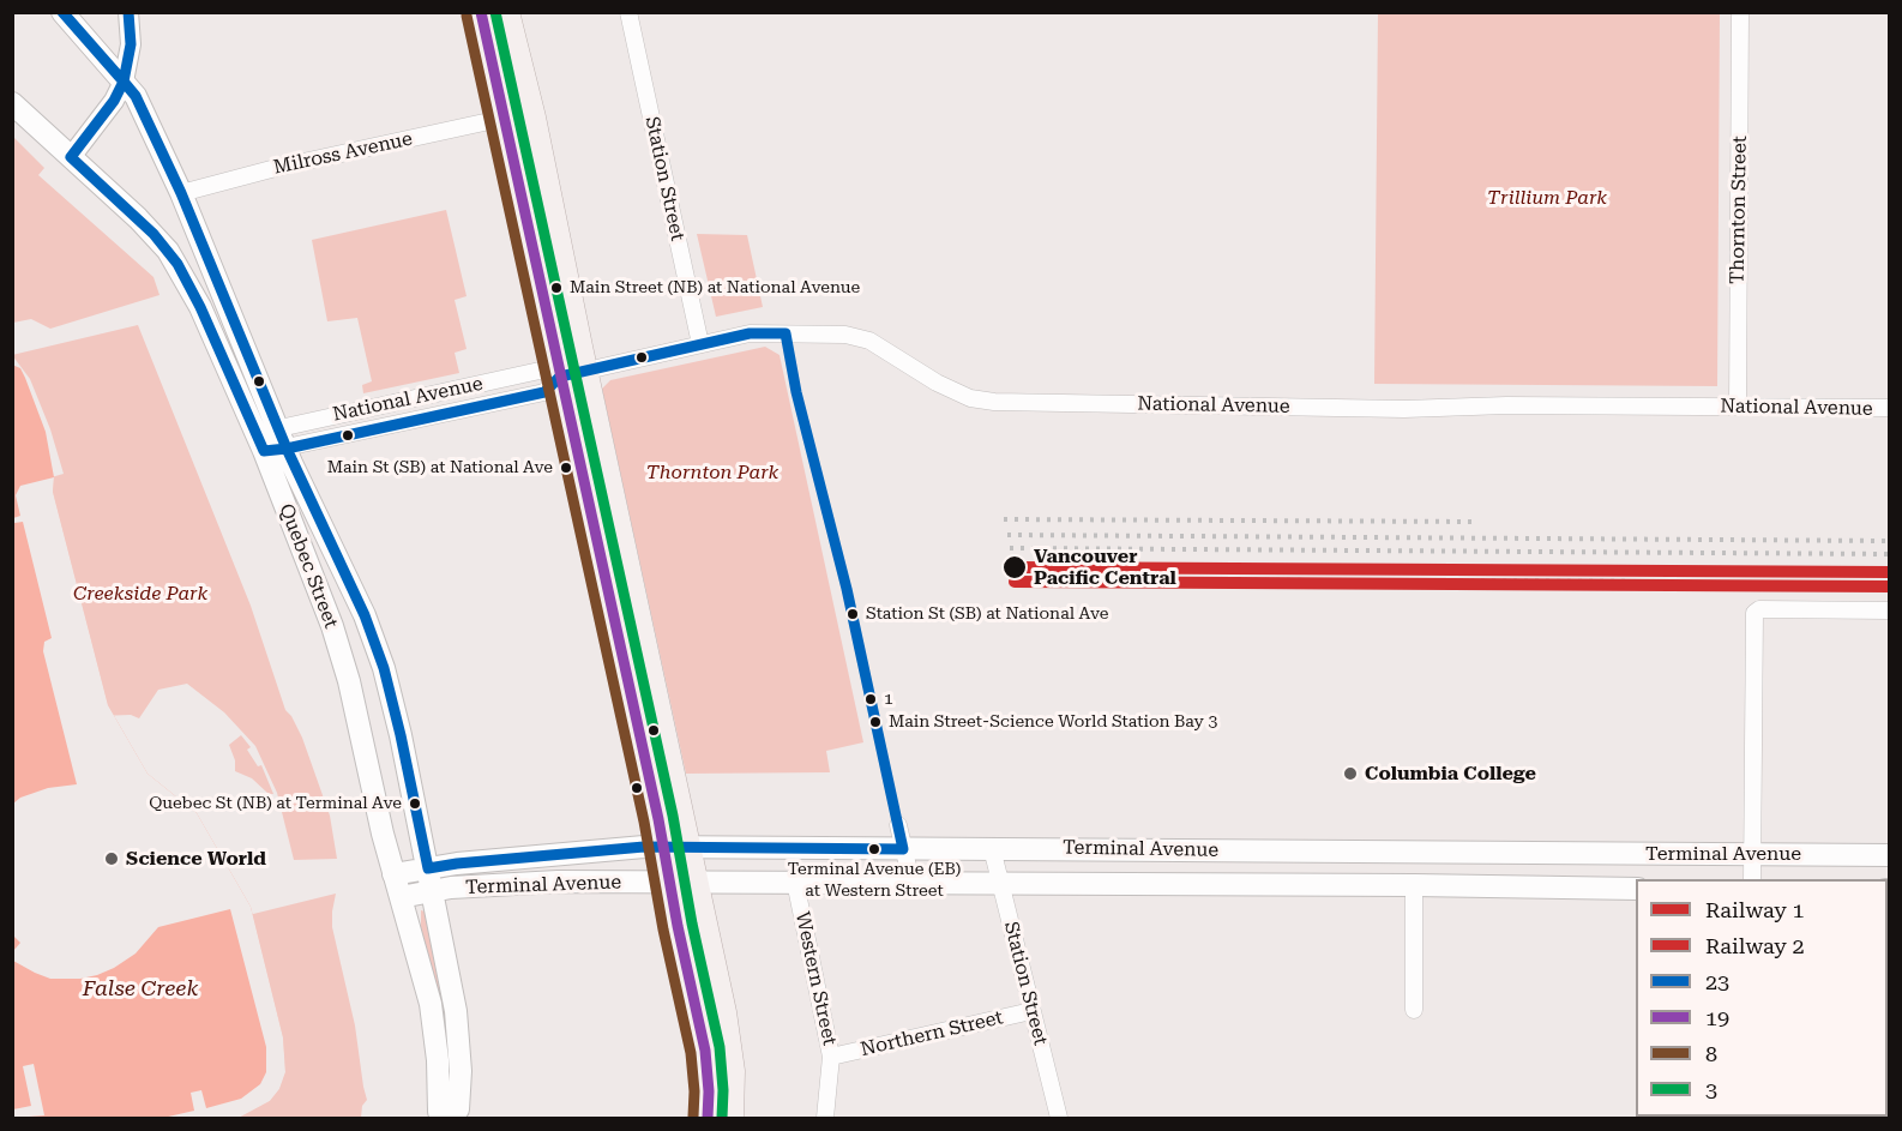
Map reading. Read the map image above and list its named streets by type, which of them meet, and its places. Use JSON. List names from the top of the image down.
{
  "streets": {
    "main road": ["Quebec Street", "Terminal Avenue"],
    "street": [
      "Milross Avenue",
      "Station Street",
      "Thornton Street",
      "National Avenue",
      "Western Street",
      "Northern Street"
    ]
  },
  "crossings": [
    ["Milross Avenue", "Quebec Street"],
    ["Station Street", "National Avenue"],
    ["Station Street", "Terminal Avenue"],
    ["Station Street", "Northern Street"],
    ["Thornton Street", "National Avenue"],
    ["National Avenue", "Quebec Street"],
    ["Quebec Street", "Terminal Avenue"],
    ["Terminal Avenue", "Western Street"],
    ["Western Street", "Northern Street"]
  ],
  "water": ["False Creek"],
  "parks": ["Trillium Park", "Thornton Park", "Creekside Park"],
  "places": [
    "Main Street (NB) at National Avenue",
    "Main St (SB) at National Ave",
    "Vancouver Pacific Central",
    "Station St (SB) at National Ave",
    "1",
    "Main Street-Science World Station Bay 3",
    "Columbia College",
    "Quebec St (NB) at Terminal Ave",
    "Terminal Avenue (EB) at Western Street",
    "Science World"
  ],
  "lines": [
    "transit line 23",
    "transit line 19",
    "transit line 3",
    "transit line 8",
    "rail line 1",
    "rail line 2"
  ],
  "legend": [
    "Railway 1",
    "Railway 2",
    "23",
    "19",
    "8",
    "3"
  ]
}
